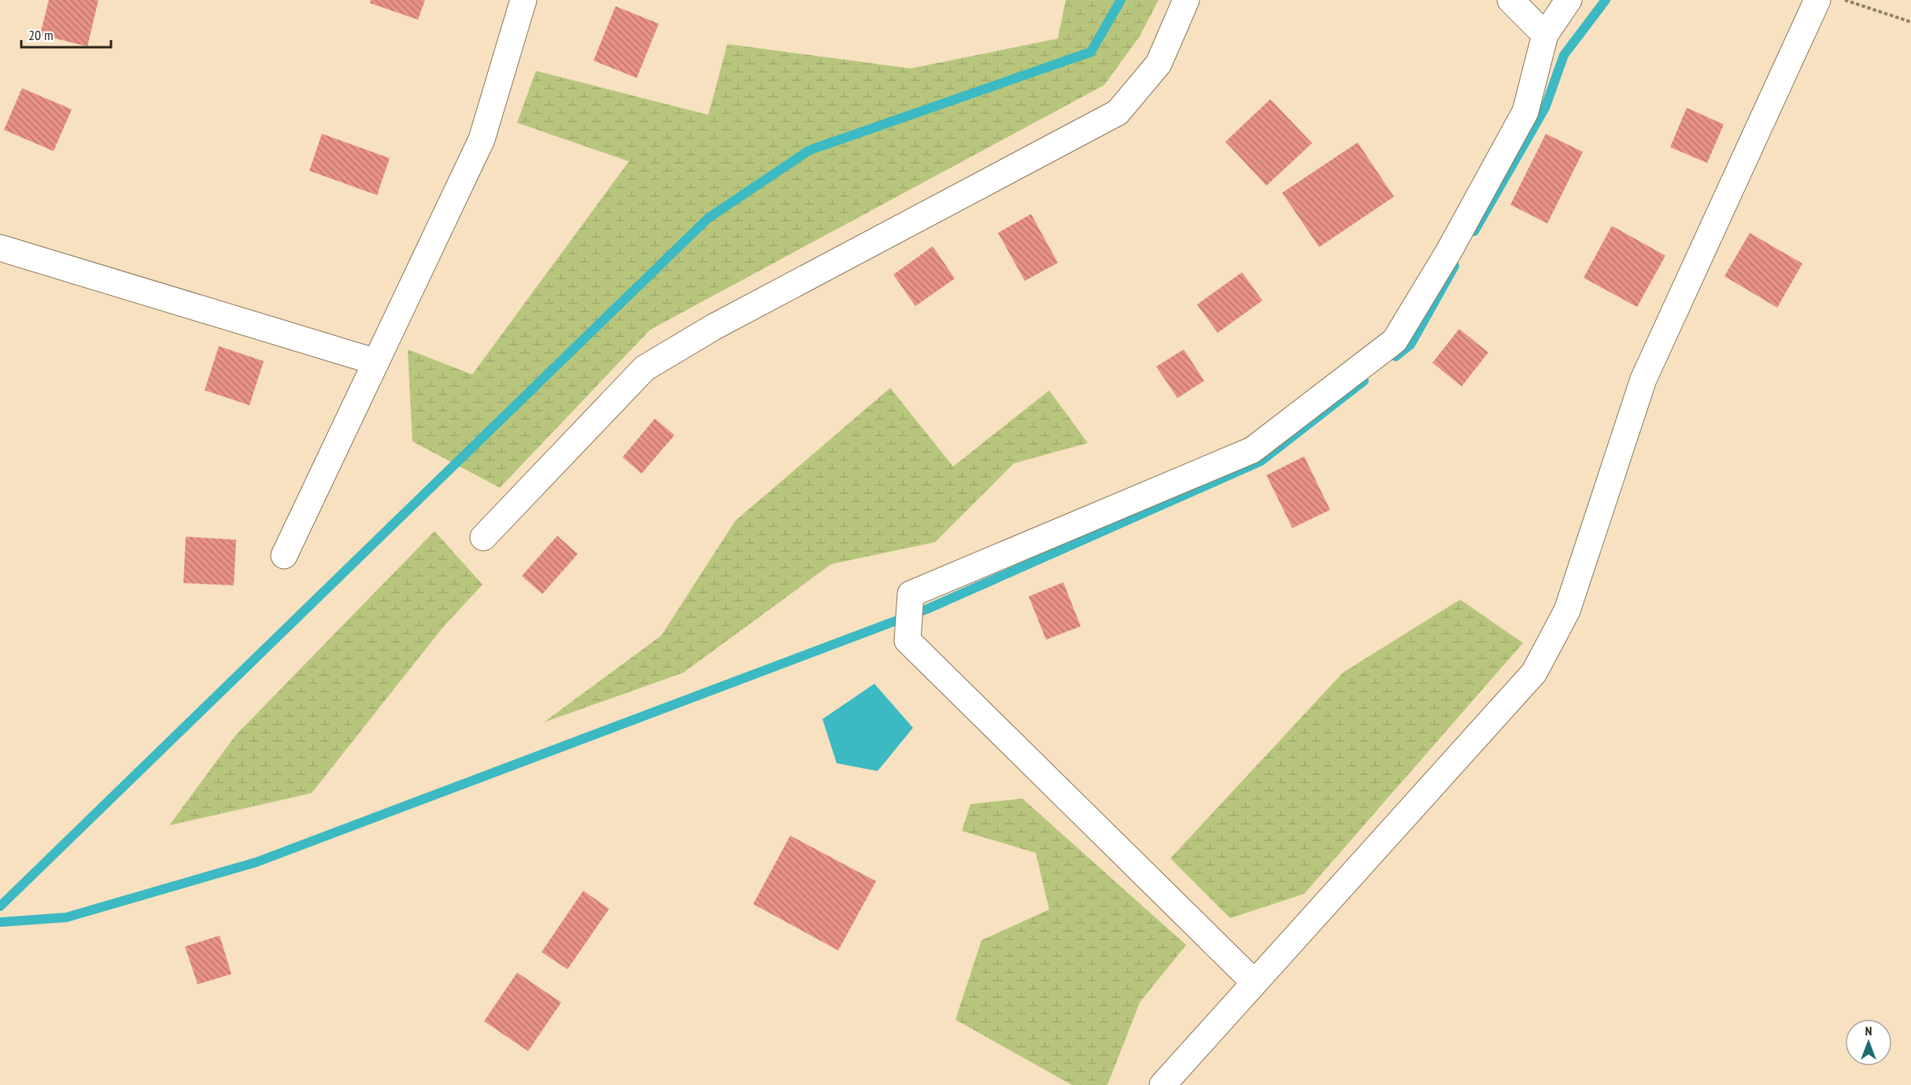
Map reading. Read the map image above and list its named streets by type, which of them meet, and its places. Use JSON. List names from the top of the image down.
{
  "scale_bar": "20 m",
  "north": "top"
}
